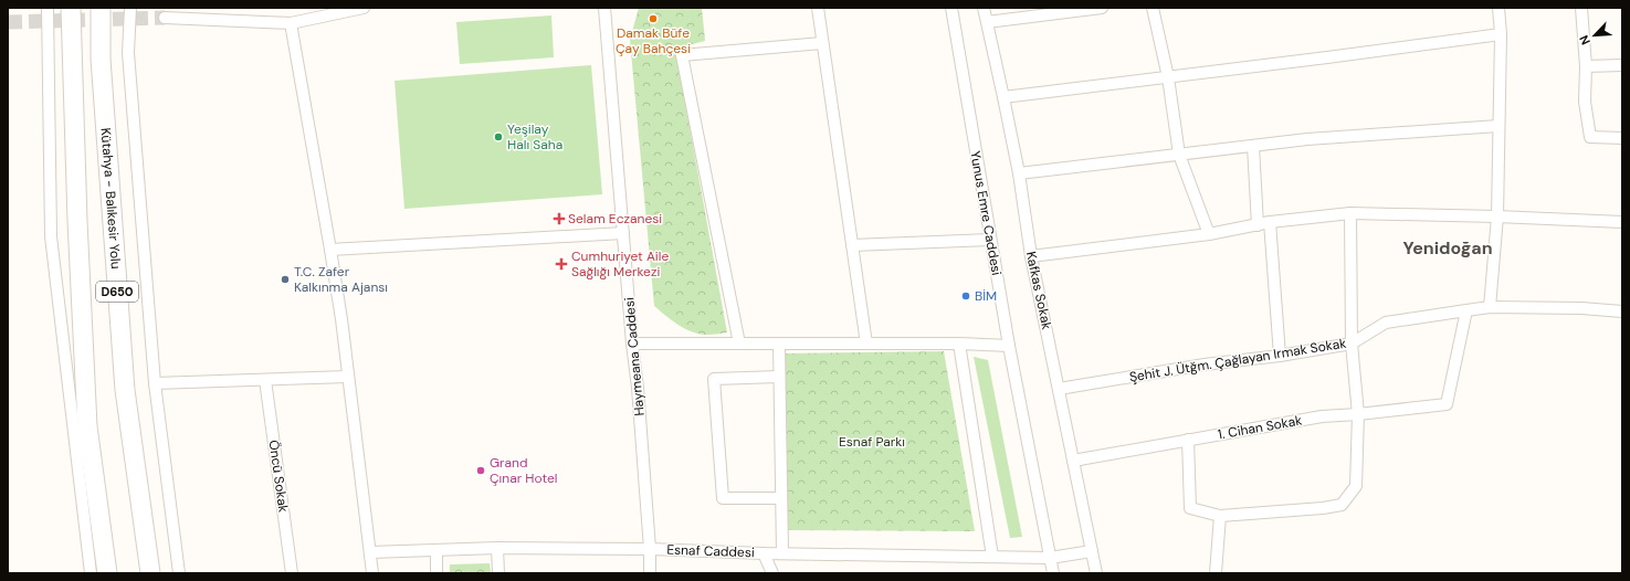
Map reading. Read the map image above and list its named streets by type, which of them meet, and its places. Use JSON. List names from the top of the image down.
{
  "streets": {
    "highway": ["Kütahya - Balıkesir Yolu", "D650"],
    "street": [
      "Yunus Emre Caddesi",
      "Kafkas Sokak",
      "Haymeana Caddesi",
      "Şehit J. Ütğm. Çağlayan Irmak Sokak",
      "1. Cihan Sokak",
      "Öncü Sokak",
      "Esnaf Caddesi"
    ]
  },
  "crossings": [
    ["Yunus Emre Caddesi", "Esnaf Caddesi"],
    ["Kafkas Sokak", "Şehit J. Ütğm. Çağlayan Irmak Sokak"],
    ["Kafkas Sokak", "1. Cihan Sokak"],
    ["Kafkas Sokak", "Esnaf Caddesi"],
    ["Haymeana Caddesi", "Esnaf Caddesi"],
    ["Şehit J. Ütğm. Çağlayan Irmak Sokak", "1. Cihan Sokak"]
  ],
  "districts": ["Yenidoğan"],
  "parks": ["Esnaf Parkı"],
  "places": {
    "other": [
      "Damak Büfe Çay Bahçesi",
      "Yeşilay Halı Saha",
      "T.C. Zafer Kalkınma Ajansı",
      "BİM",
      "Grand Çınar Hotel"
    ],
    "health": ["Selam Eczanesi", "Cumhuriyet Aile Sağlığı Merkezi"]
  },
  "north": "bottom left"
}
